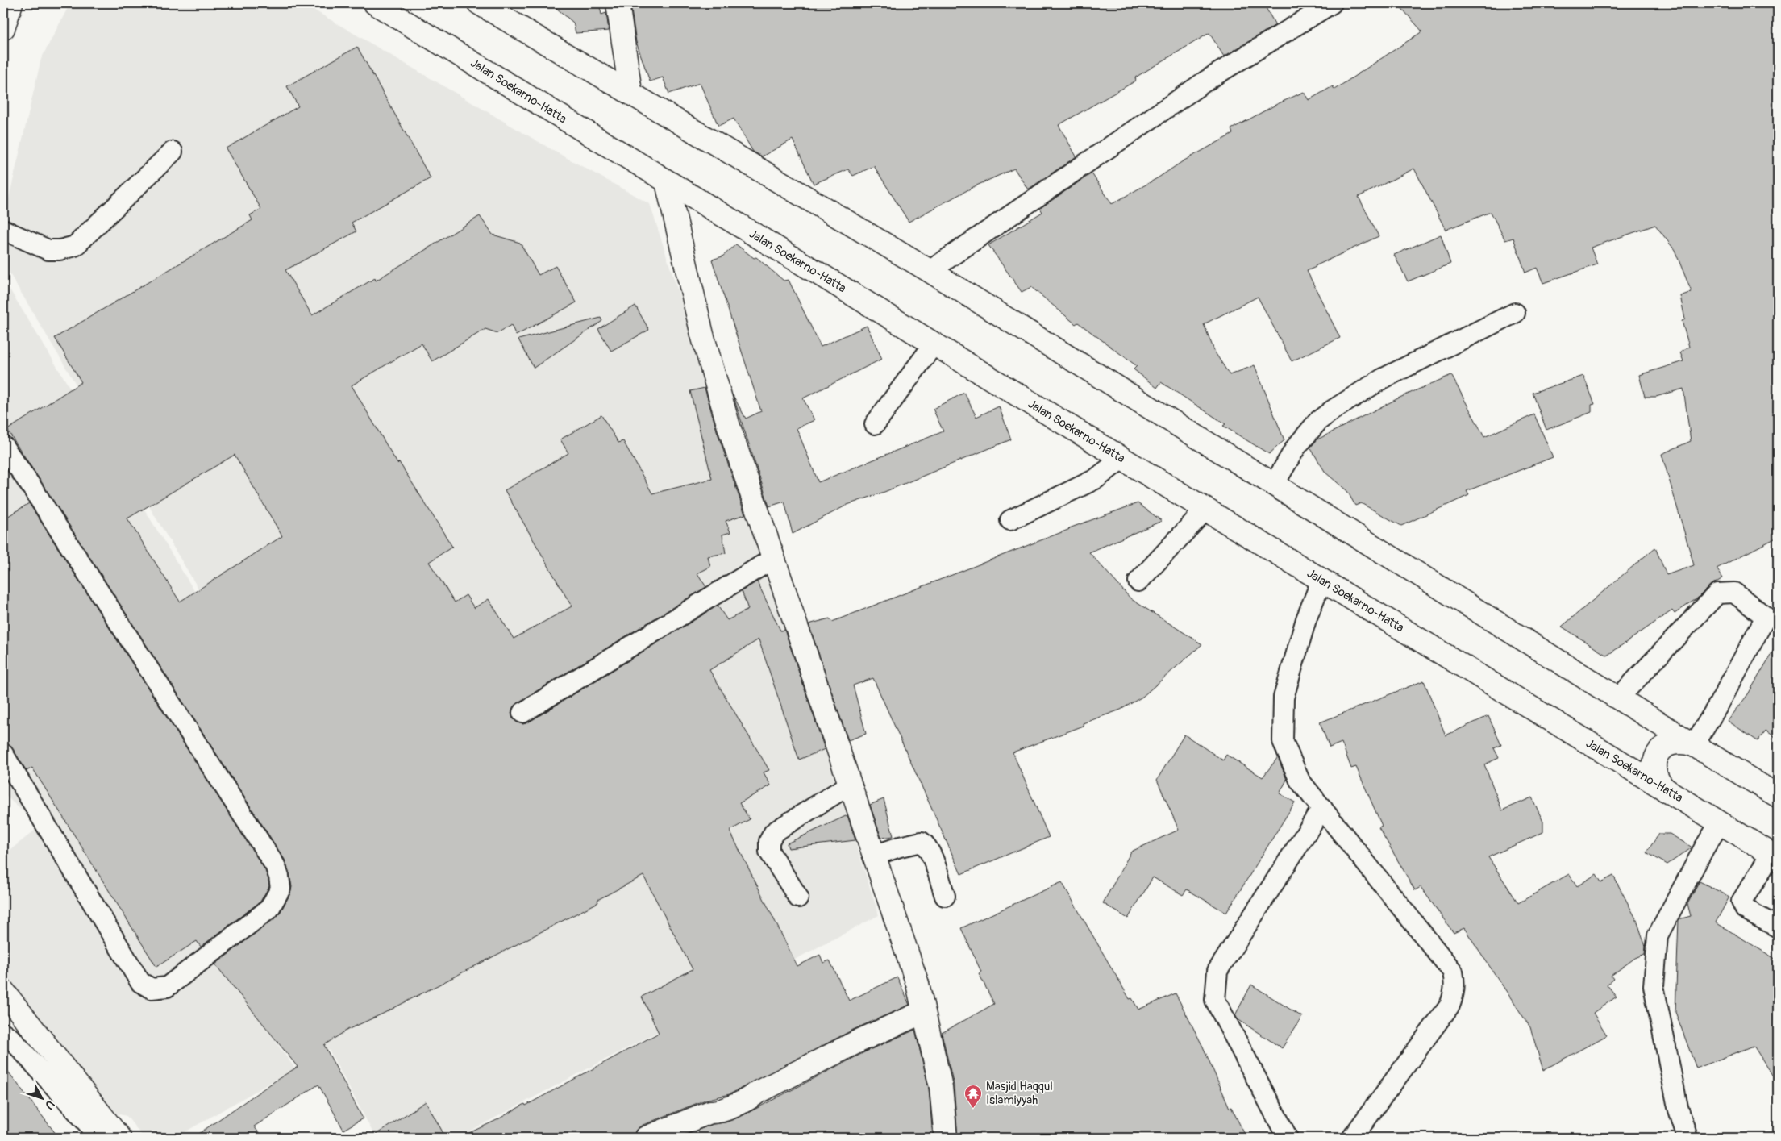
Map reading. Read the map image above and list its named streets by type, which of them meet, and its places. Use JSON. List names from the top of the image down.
{
  "streets": {
    "main road": ["Jalan Soekarno-Hatta"]
  },
  "places": {
    "temple": ["Masjid Haqqul Islamiyyah"]
  },
  "north": "bottom right"
}
